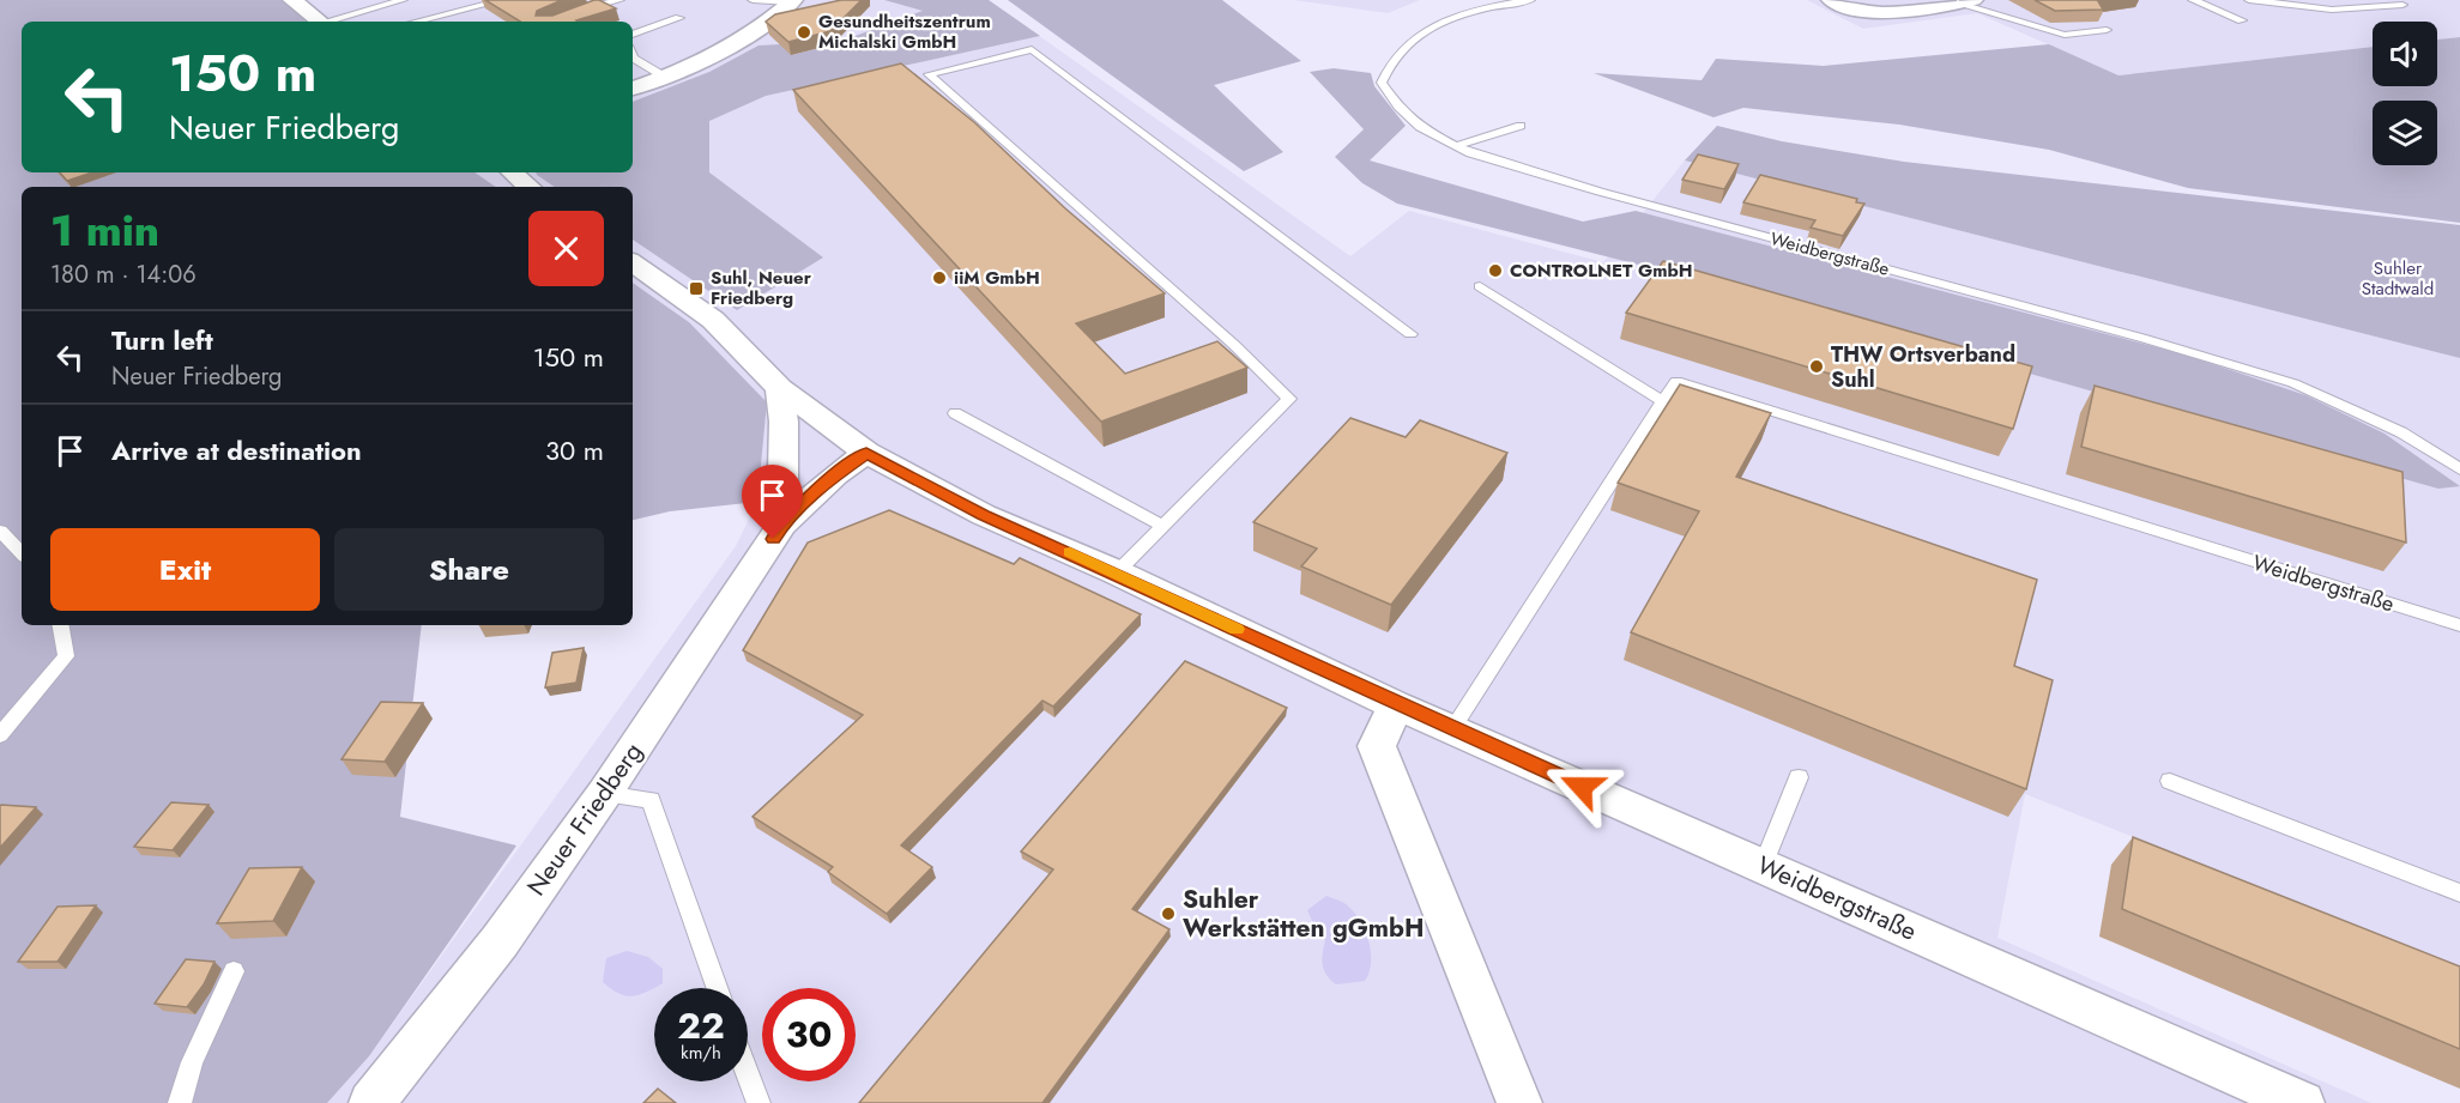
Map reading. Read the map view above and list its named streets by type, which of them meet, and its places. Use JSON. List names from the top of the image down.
{
  "streets": {
    "street": ["Weidbergstraße", "Neuer Friedberg"]
  },
  "crossings": [
    ["Weidbergstraße", "Neuer Friedberg"]
  ],
  "parks": ["Suhler Stadtwald"],
  "places": {
    "other": [
      "Gesundheitszentrum Michalski GmbH",
      "CONTROLNET GmbH",
      "iiM GmbH",
      "THW Ortsverband Suhl",
      "Suhler Werkstätten gGmbH"
    ],
    "transit": ["Suhl, Neuer Friedberg"]
  },
  "page": {
    "turn": ["150 m", "Neuer Friedberg"],
    "heading": ["1 min", "180 m · 14:06"],
    "list": [
      {
        "name": "Turn left",
        "note": "Neuer Friedberg",
        "value": "150 m"
      },
      {
        "name": "Arrive at destination",
        "value": "30 m"
      }
    ],
    "buttons": ["Exit", "Share"],
    "speed": "22 km/h",
    "limit": "30"
  }
}
